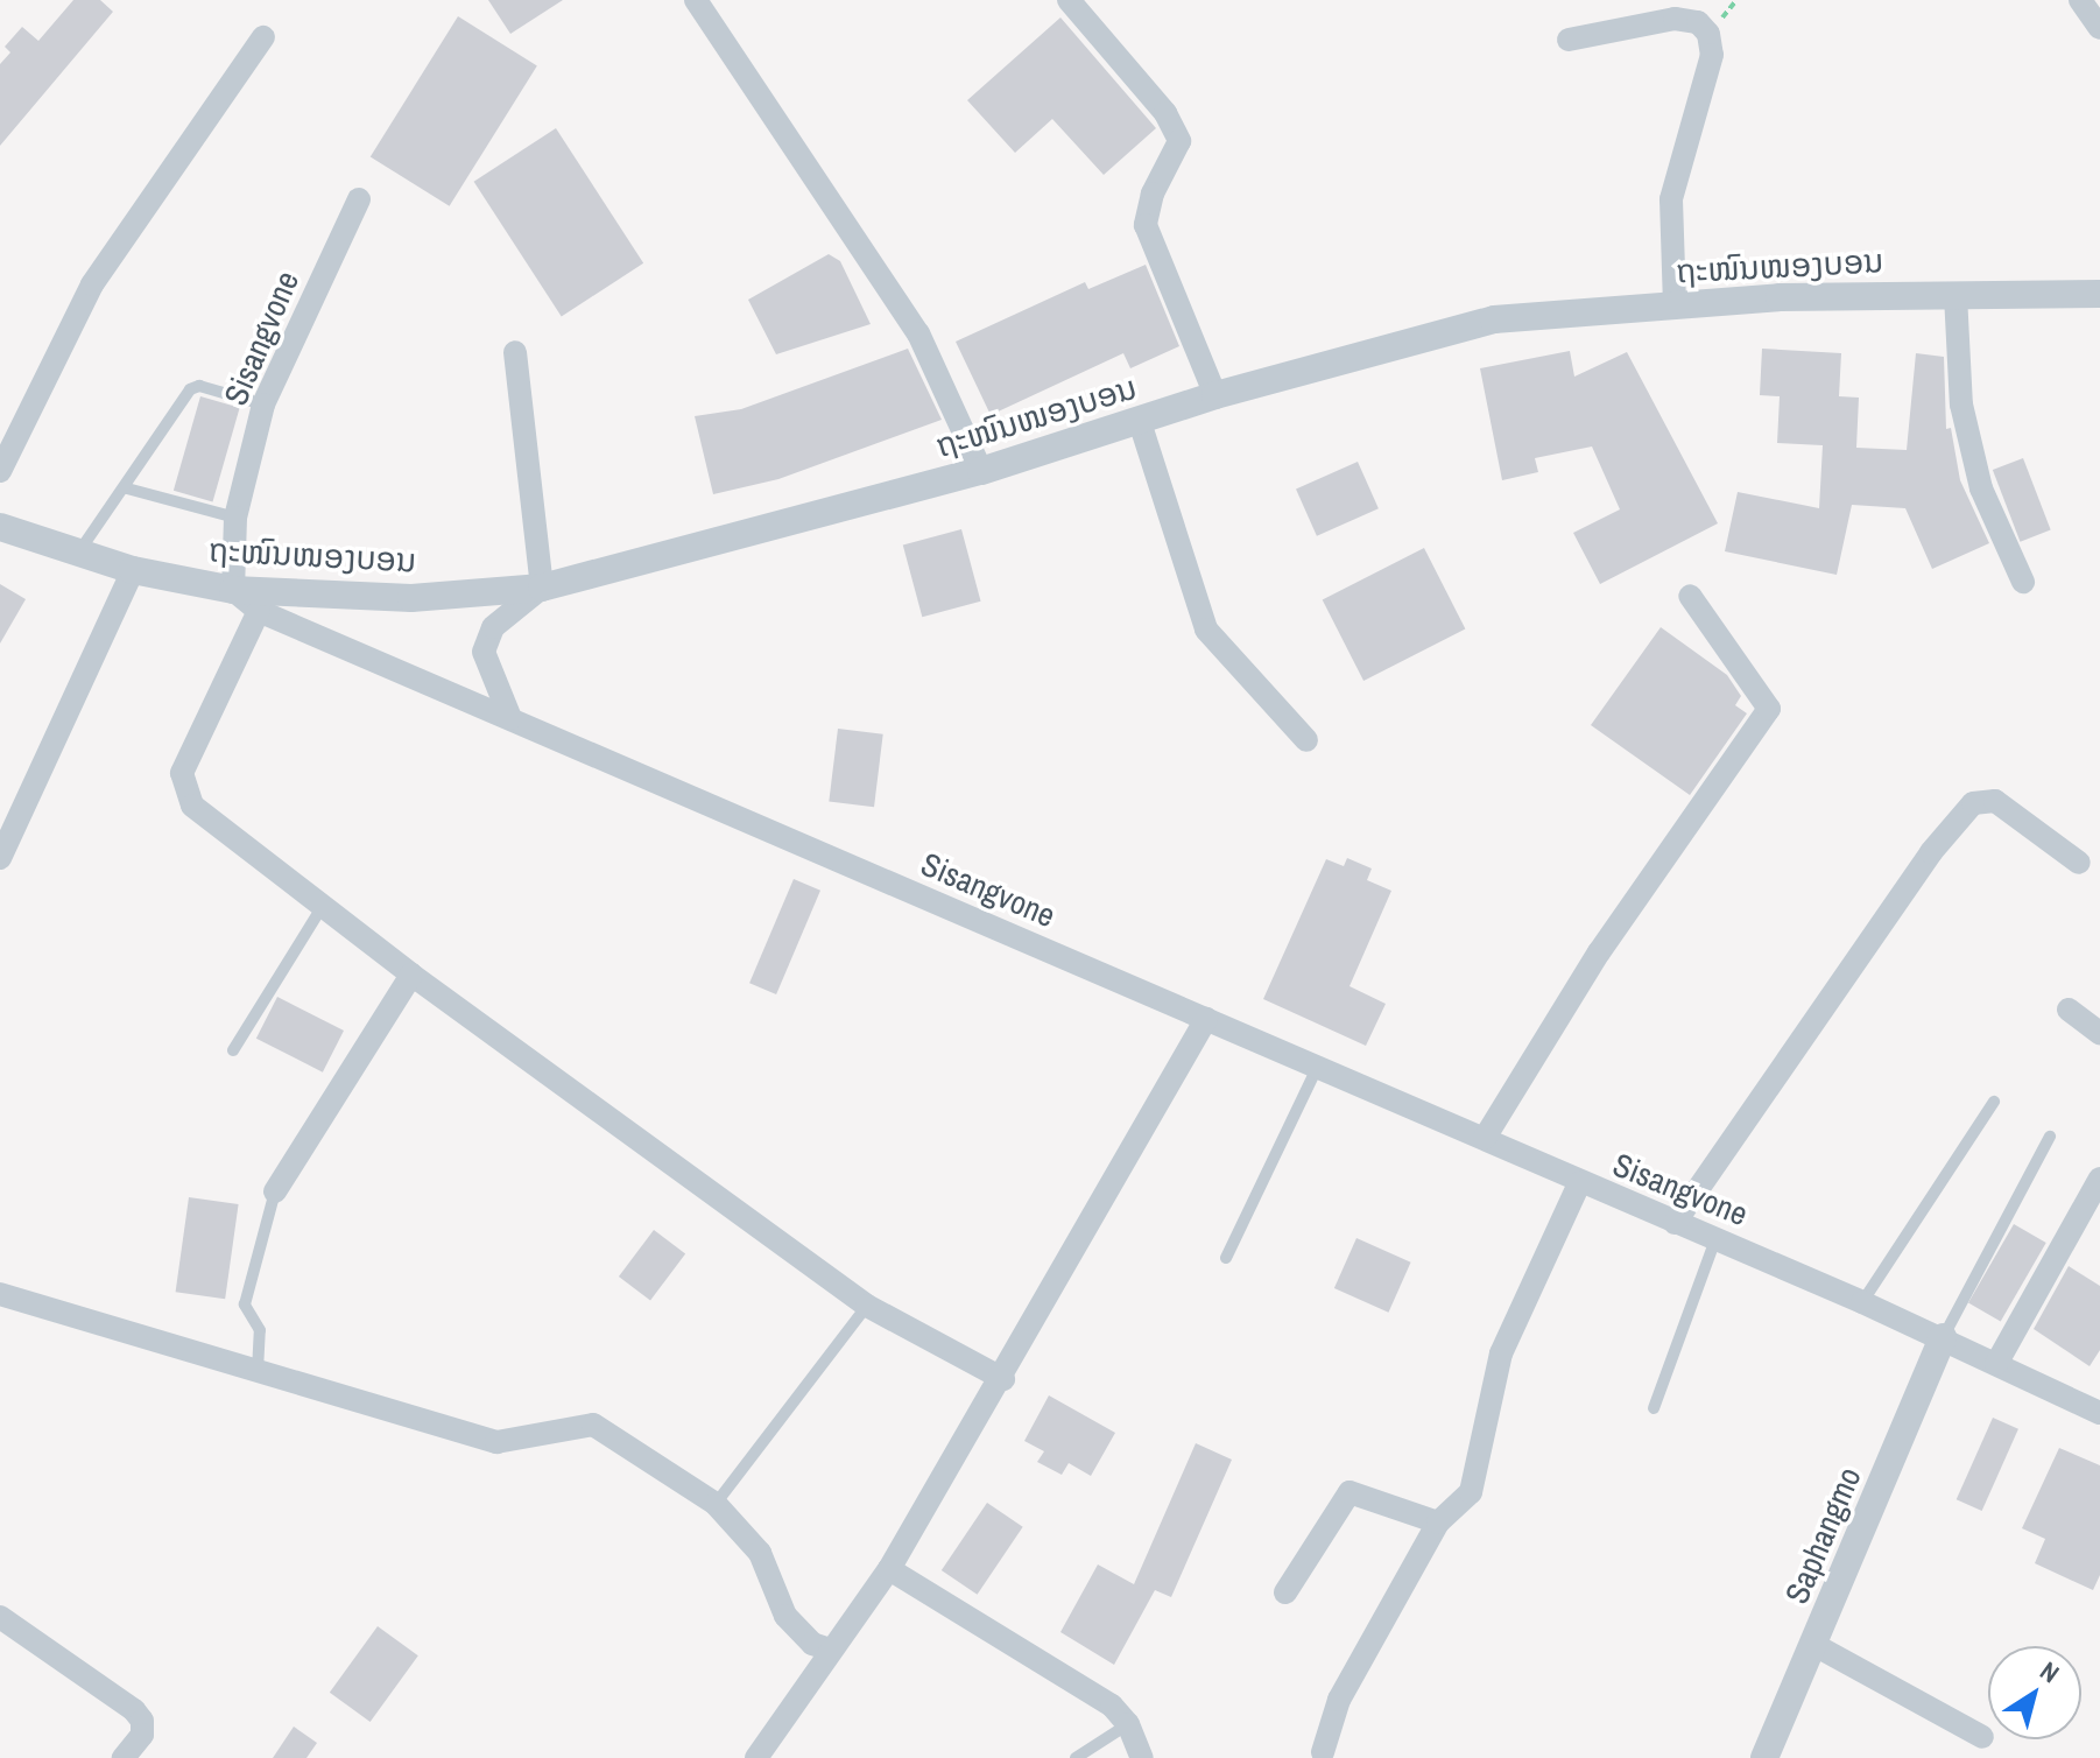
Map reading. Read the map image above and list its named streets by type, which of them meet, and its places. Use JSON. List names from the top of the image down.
{
  "streets": {
    "street": ["ຖະໜົນໜອງບອນ", "Sisangvone", "Saphangmo"]
  },
  "crossings": [
    ["ຖະໜົນໜອງບອນ", "Sisangvone"],
    ["Sisangvone", "Saphangmo"]
  ],
  "north": "top right"
}
